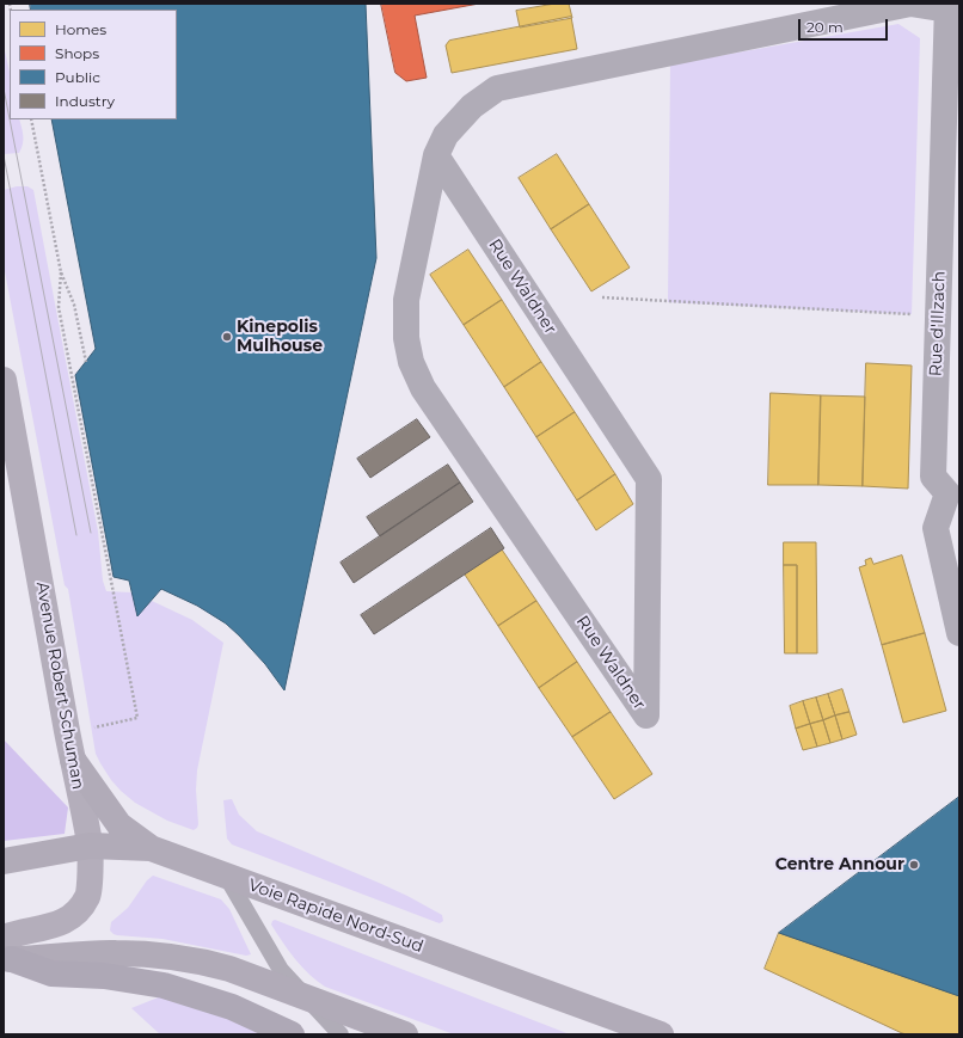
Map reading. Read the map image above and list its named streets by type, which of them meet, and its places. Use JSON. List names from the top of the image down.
{
  "streets": {
    "highway": ["Voie Rapide Nord-Sud"],
    "main road": ["Avenue Robert Schuman"],
    "street": ["Rue Waldner", "Rue d'Illzach"]
  },
  "crossings": [
    ["Rue Waldner", "Rue d'Illzach"],
    ["Avenue Robert Schuman", "Voie Rapide Nord-Sud"]
  ],
  "places": ["Kinepolis Mulhouse", "Centre Annour"],
  "legend": [
    "Homes",
    "Shops",
    "Public",
    "Industry"
  ],
  "scale_bar": "20 m"
}
